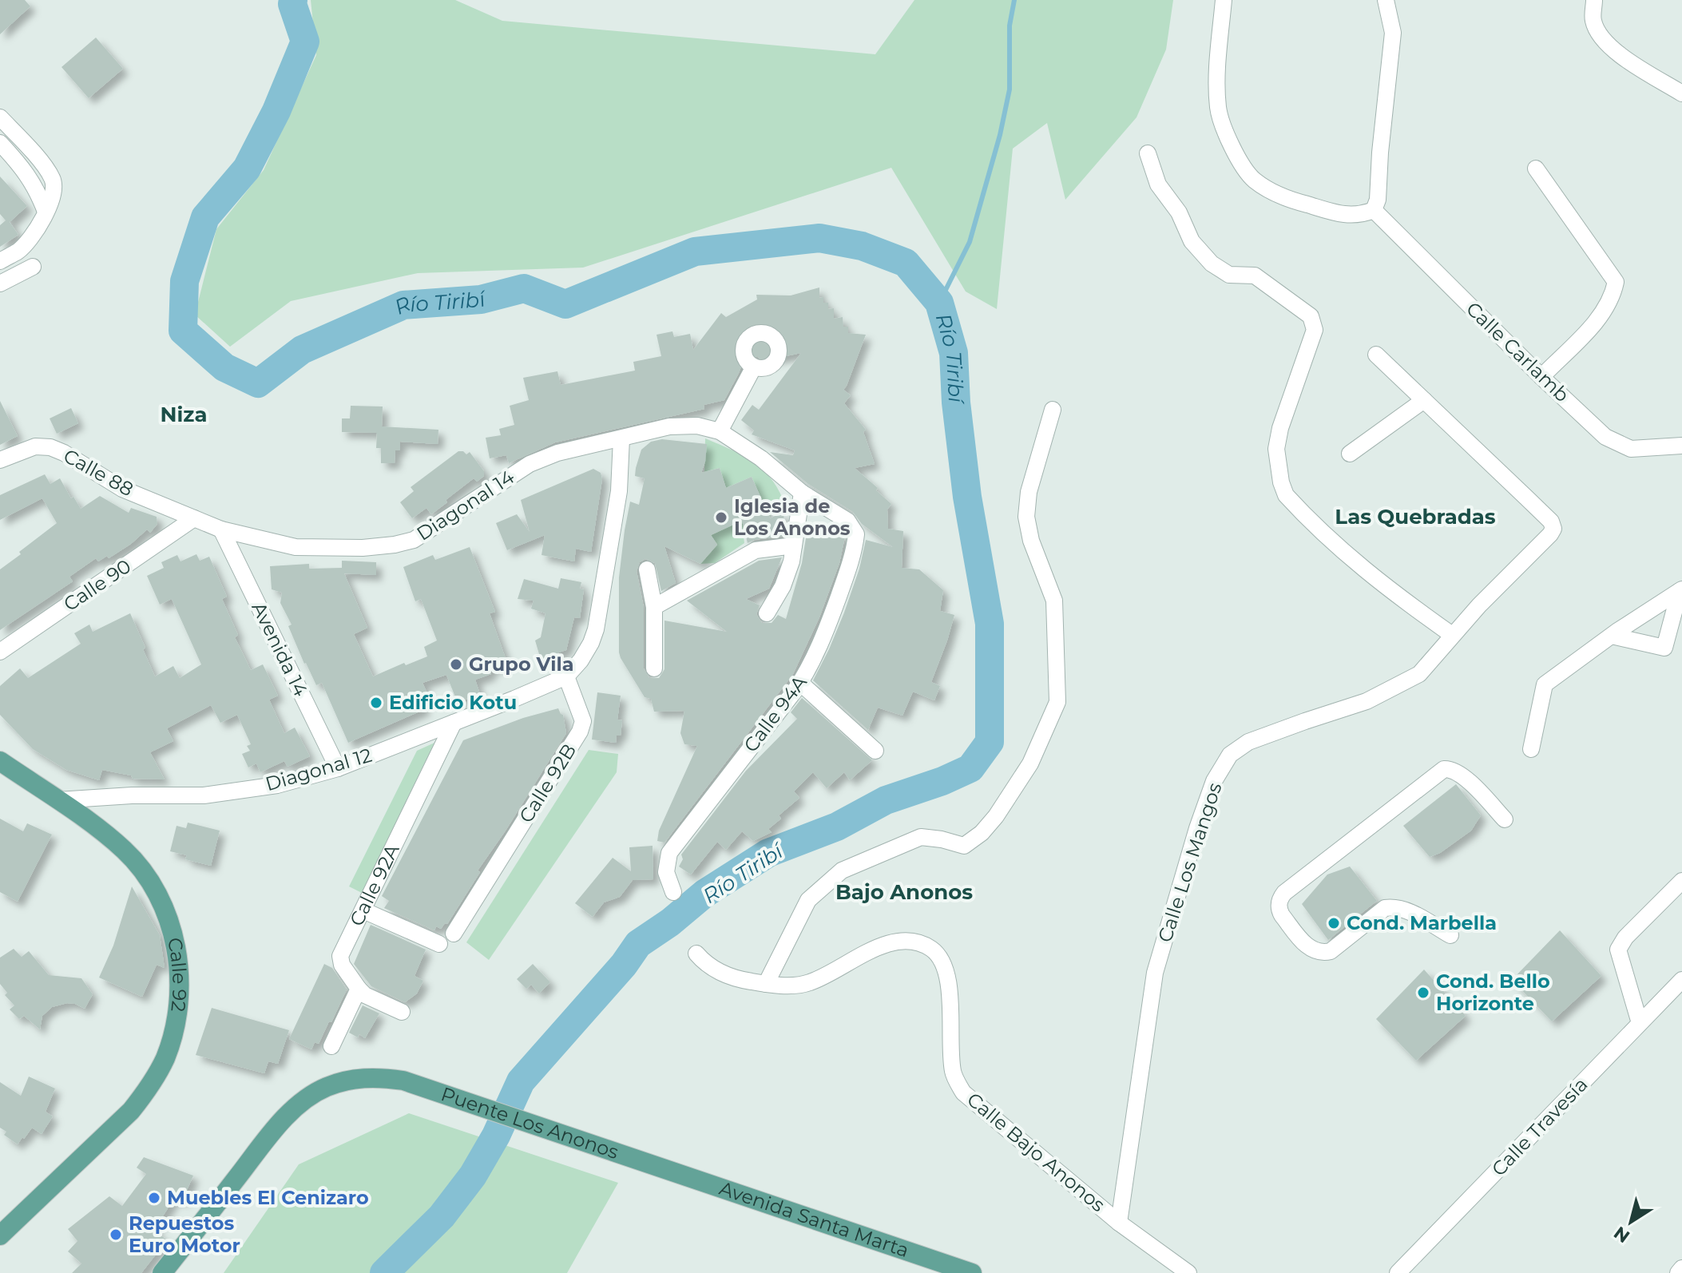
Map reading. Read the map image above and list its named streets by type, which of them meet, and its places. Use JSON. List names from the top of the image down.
{
  "streets": {
    "main road": ["Calle 92", "Puente Los Anonos", "Avenida Santa Marta"],
    "street": [
      "Calle Carlamb",
      "Calle 88",
      "Diagonal 14",
      "Calle 90",
      "Avenida 14",
      "Calle 94A",
      "Diagonal 12",
      "Calle 92B",
      "Calle Los Mangos",
      "Calle 92A",
      "Calle Travesía",
      "Calle Bajo Anonos"
    ]
  },
  "crossings": [
    ["Calle 88", "Diagonal 14"],
    ["Calle 88", "Calle 90"],
    ["Diagonal 14", "Calle 90"],
    ["Diagonal 14", "Avenida 14"],
    ["Avenida 14", "Diagonal 12"],
    ["Diagonal 12", "Calle 92B"],
    ["Diagonal 12", "Calle 92A"],
    ["Diagonal 12", "Calle 92"],
    ["Calle Los Mangos", "Calle Bajo Anonos"],
    ["Puente Los Anonos", "Avenida Santa Marta"]
  ],
  "districts": ["Niza", "Las Quebradas", "Bajo Anonos"],
  "water": ["Río Tiribí"],
  "places": [
    "Iglesia de Los Anonos",
    "Grupo Vila",
    "Edificio Kotu",
    "Cond. Marbella",
    "Cond. Bello Horizonte",
    "Muebles El Cenizaro",
    "Repuestos Euro Motor"
  ],
  "north": "bottom left"
}
